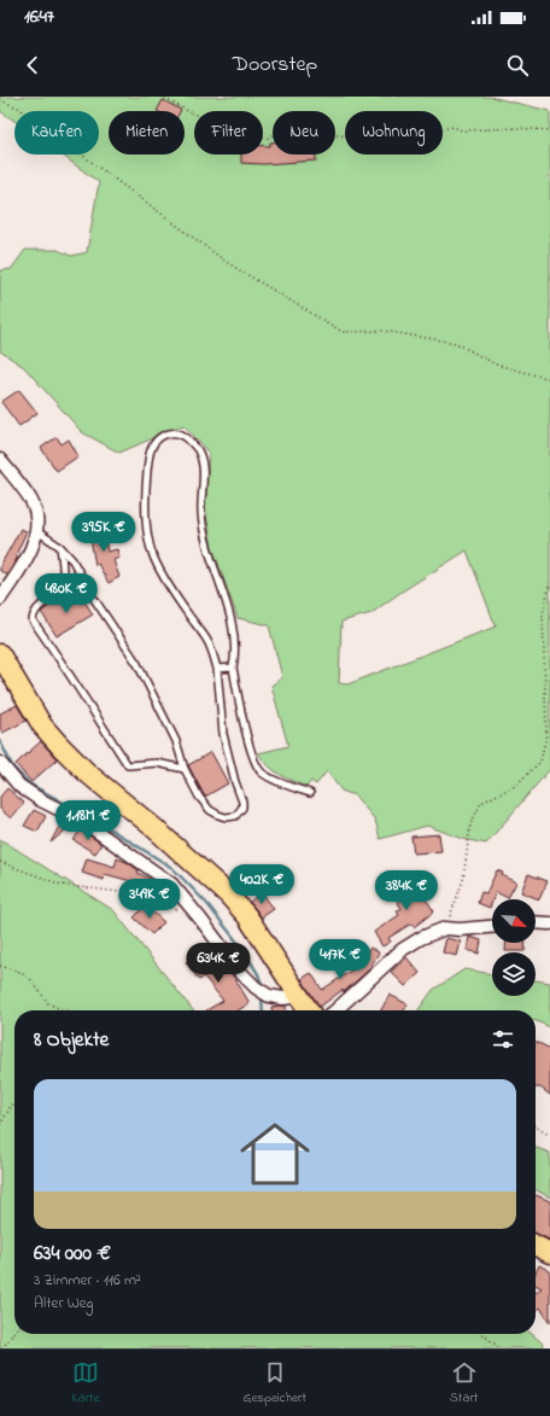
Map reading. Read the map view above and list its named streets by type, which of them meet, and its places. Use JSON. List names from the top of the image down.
{
  "north": "bottom right",
  "page": {
    "status": "16:47",
    "header": "Doorstep",
    "chip": [
      "Kaufen",
      "Mieten",
      "Filter",
      "Neu",
      "Wohnung"
    ],
    "price": [
      "395K €",
      "480K €",
      "1.18M €",
      "402K €",
      "384K €",
      "349K €",
      "417K €",
      "634K €"
    ],
    "heading": "8 Objekte",
    "list": [
      {
        "name": "634 000 €",
        "note": "3 Zimmer · 116 m² · Alter Weg"
      }
    ],
    "tabs": ["Karte", "Gespeichert", "Start"]
  }
}
